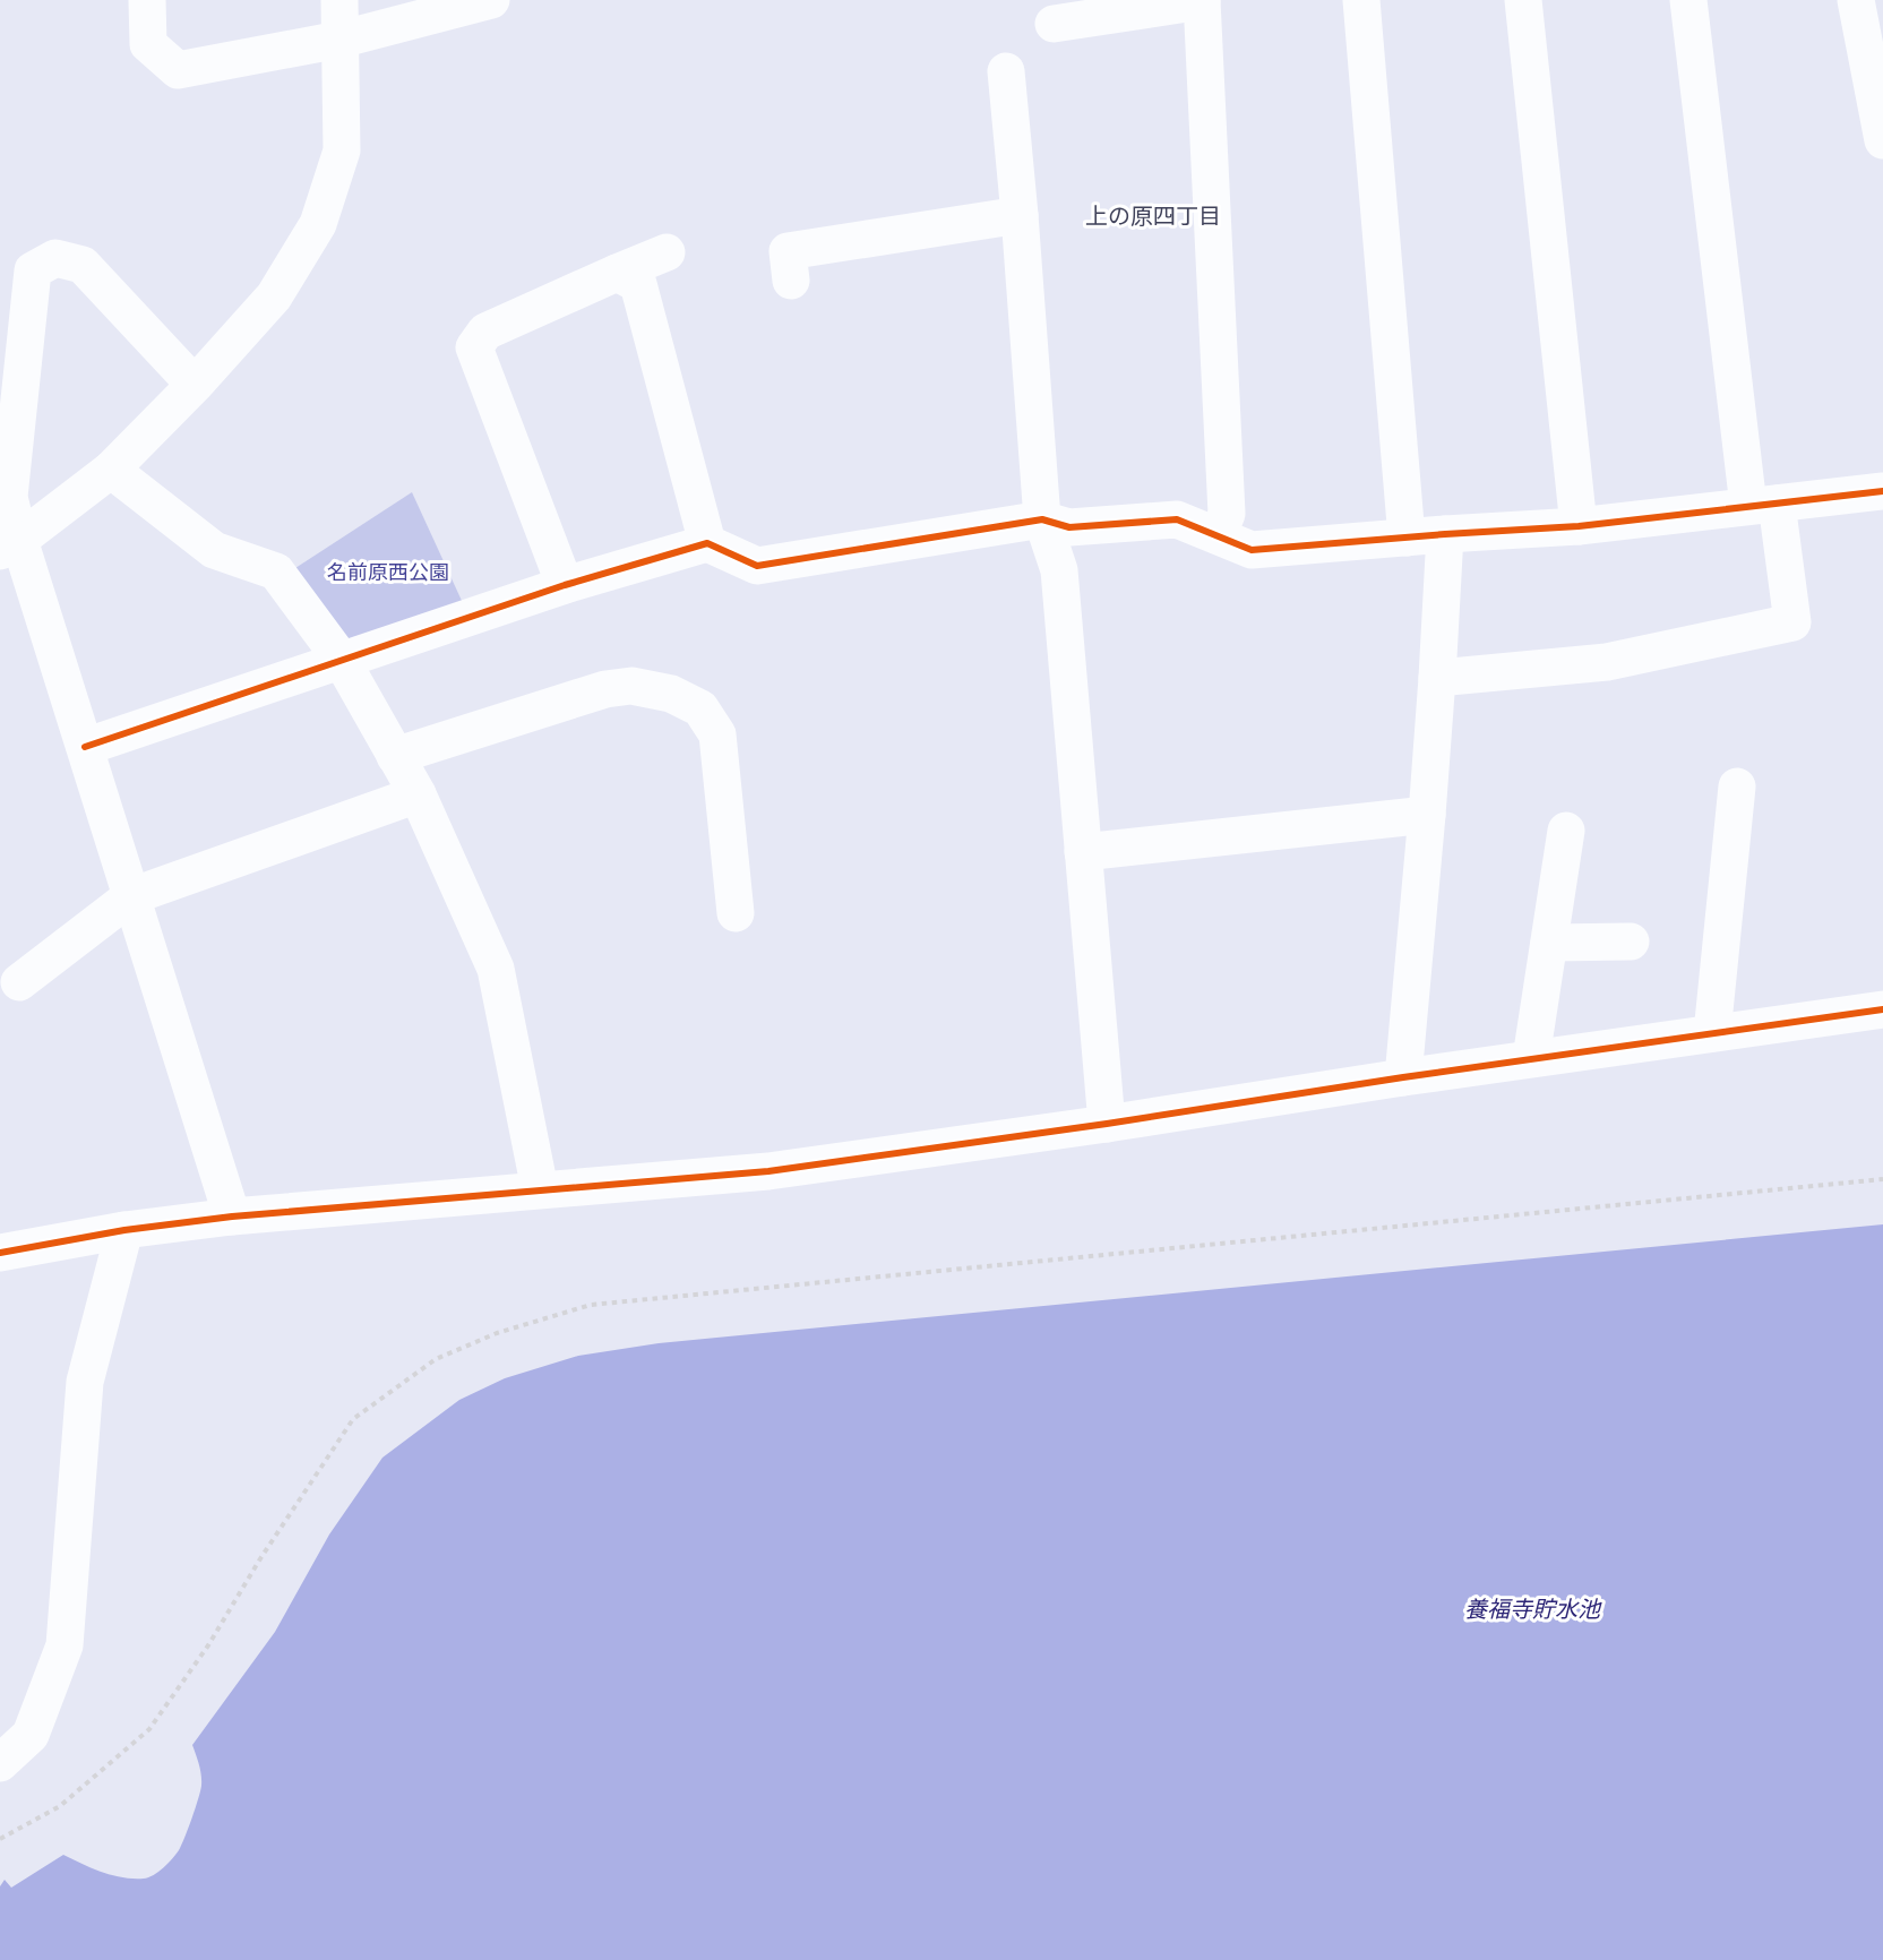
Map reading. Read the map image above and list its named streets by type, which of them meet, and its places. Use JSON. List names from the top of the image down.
{
  "districts": ["上の原四丁目"],
  "water": ["養福寺貯水池"],
  "parks": ["名前原西公園"]
}
